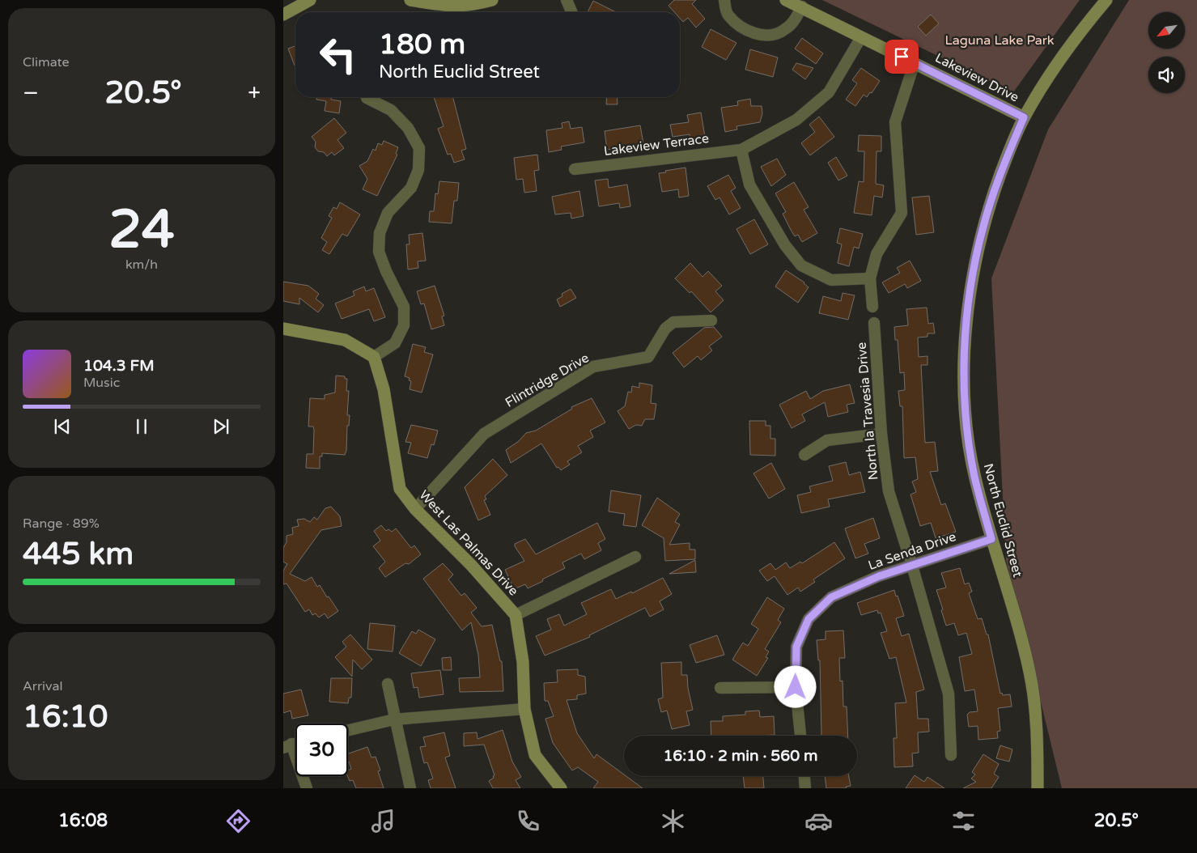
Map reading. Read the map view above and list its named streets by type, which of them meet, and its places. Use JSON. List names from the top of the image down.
{
  "streets": {
    "street": [
      "Lakeview Drive",
      "Lakeview Terrace",
      "Flintridge Drive",
      "North la Travesia Drive",
      "North Euclid Street",
      "West Las Palmas Drive",
      "La Senda Drive"
    ]
  },
  "crossings": [
    ["Lakeview Drive", "North Euclid Street"],
    ["Flintridge Drive", "West Las Palmas Drive"],
    ["North la Travesia Drive", "La Senda Drive"],
    ["North Euclid Street", "La Senda Drive"]
  ],
  "parks": ["Laguna Lake Park"],
  "north": "bottom left",
  "page": {
    "tile": [
      "Climate",
      ["24", "km/h"],
      ["Range · 89%", "445 km"],
      ["Arrival", "16:10"]
    ],
    "turn": ["180 m", "North Euclid Street"],
    "heat": ["−", "20.5°", "+"],
    "song": ["104.3 FM", "Music"],
    "limit": "30",
    "trip": "16:10 · 2 min · 560 m",
    "tabs": ["16:08", "20.5°"]
  }
}
